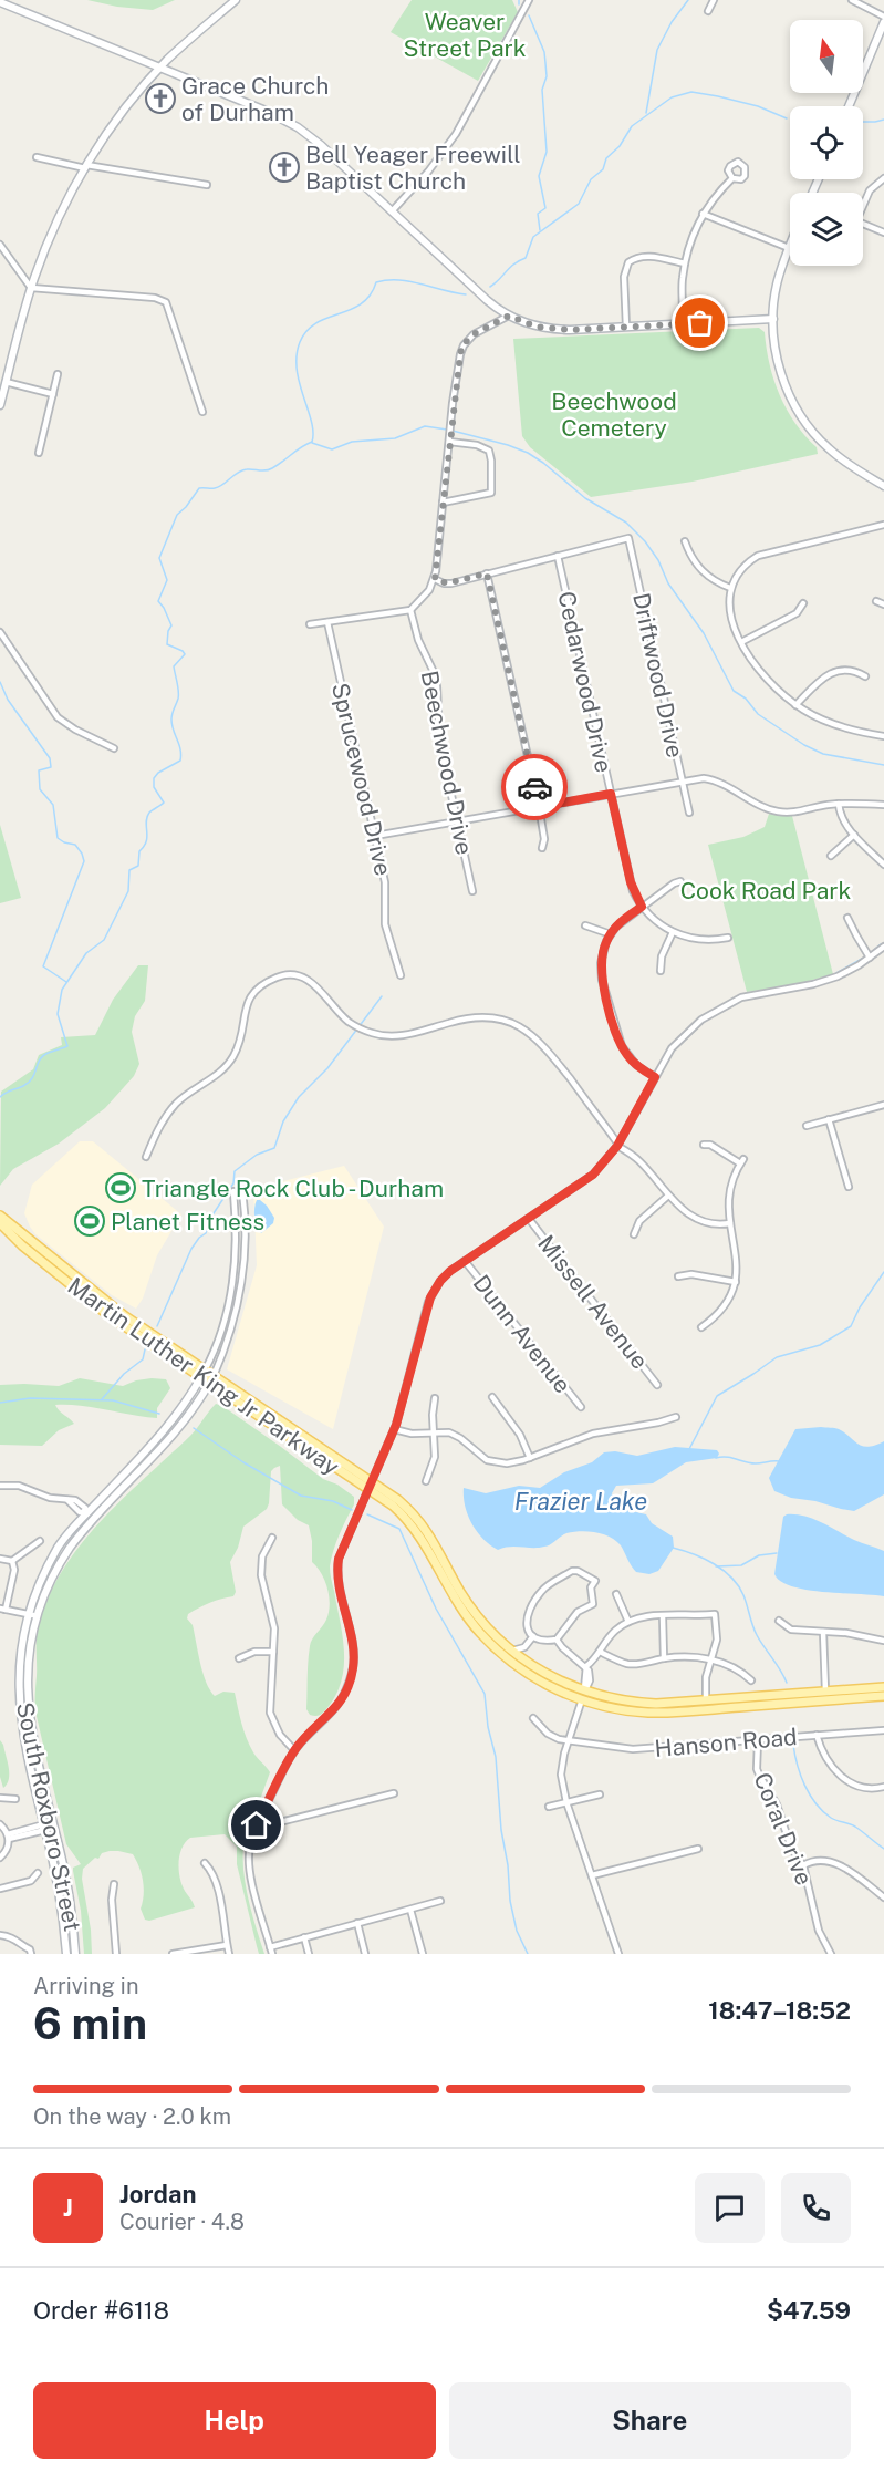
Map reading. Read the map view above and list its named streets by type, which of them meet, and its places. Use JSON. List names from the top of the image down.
{
  "streets": {
    "main road": ["Martin Luther King Jr Parkway"],
    "street": [
      "Driftwood Drive",
      "Cedarwood Drive",
      "Beechwood Drive",
      "Sprucewood Drive",
      "Missell Avenue",
      "Dunn Avenue",
      "Hanson Road",
      "South Roxboro Street",
      "Coral Drive"
    ]
  },
  "crossings": [
    ["Driftwood Drive", "Cedarwood Drive"],
    ["Martin Luther King Jr Parkway", "South Roxboro Street"],
    ["Hanson Road", "Coral Drive"]
  ],
  "water": ["Frazier Lake"],
  "parks": ["Weaver Street Park", "Beechwood Cemetery", "Cook Road Park"],
  "places": {
    "church": ["Grace Church of Durham", "Bell Yeager Freewill Baptist Church"],
    "sports": ["Triangle Rock Club - Durham", "Planet Fitness"]
  },
  "north": "top",
  "page": {
    "heading": ["6 min", "Arriving in", "18:47–18:52"],
    "panel": [
      "Jordan",
      "Courier · 4.8",
      "Order #6118",
      "$47.59"
    ],
    "bar": "On the way · 2.0 km",
    "round": "J",
    "buttons": ["Help", "Share"]
  }
}
